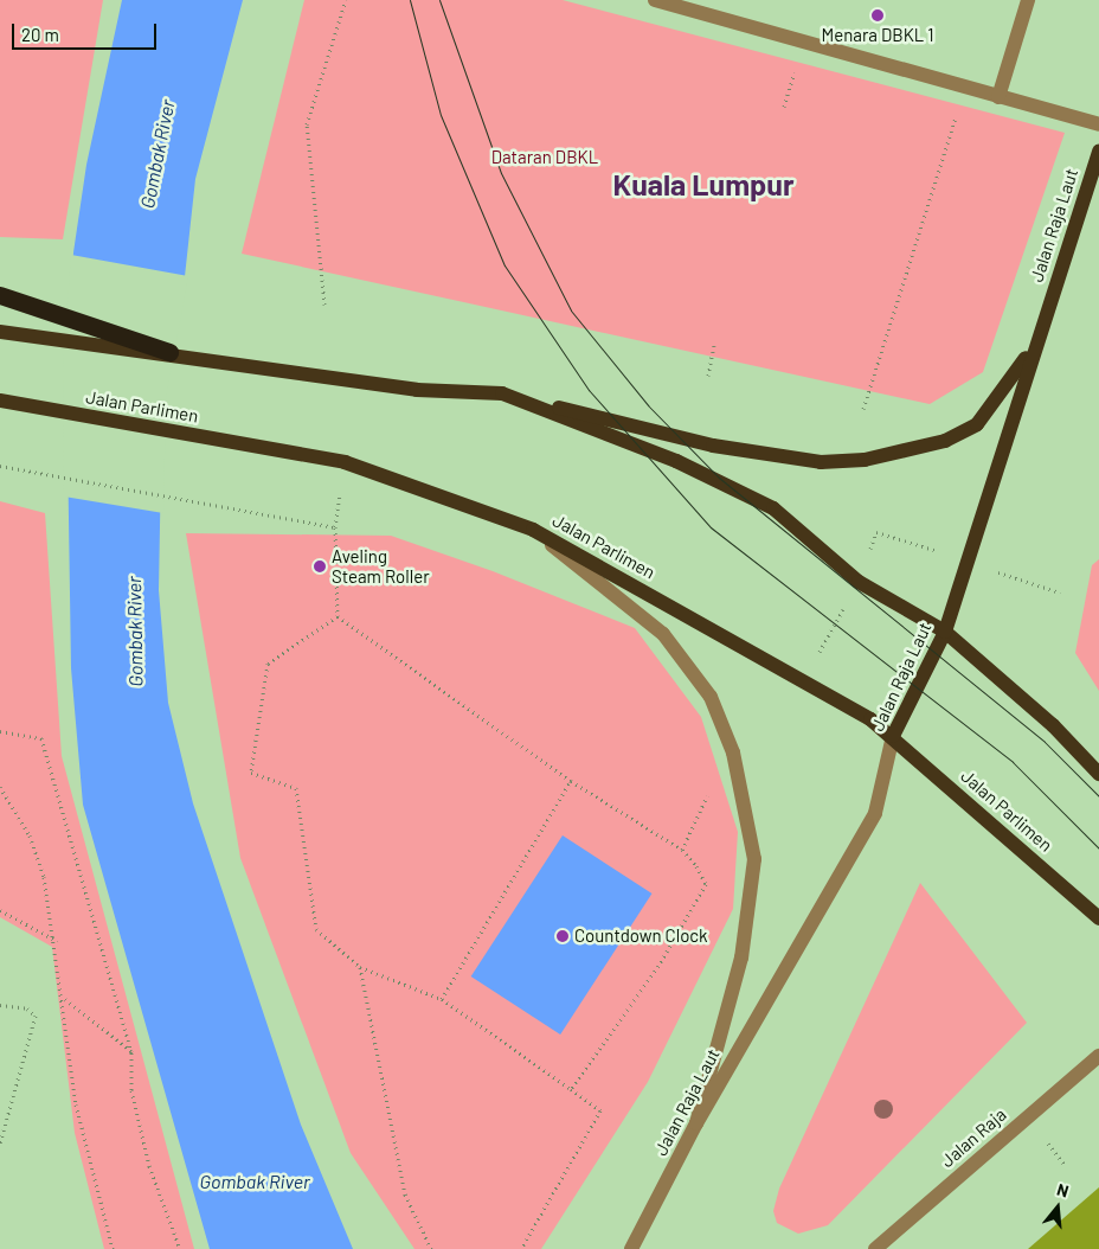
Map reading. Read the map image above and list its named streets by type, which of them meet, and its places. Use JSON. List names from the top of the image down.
{
  "streets": {
    "main road": ["Jalan Raja Laut", "Jalan Parlimen"],
    "street": ["Jalan Raja"]
  },
  "crossings": [
    ["Jalan Raja Laut", "Jalan Parlimen"]
  ],
  "districts": ["Kuala Lumpur"],
  "water": ["Gombak River"],
  "parks": ["Dataran DBKL"],
  "places": ["Menara DBKL 1", "Aveling Steam Roller", "Countdown Clock"],
  "scale_bar": "20 m",
  "north": "top"
}
